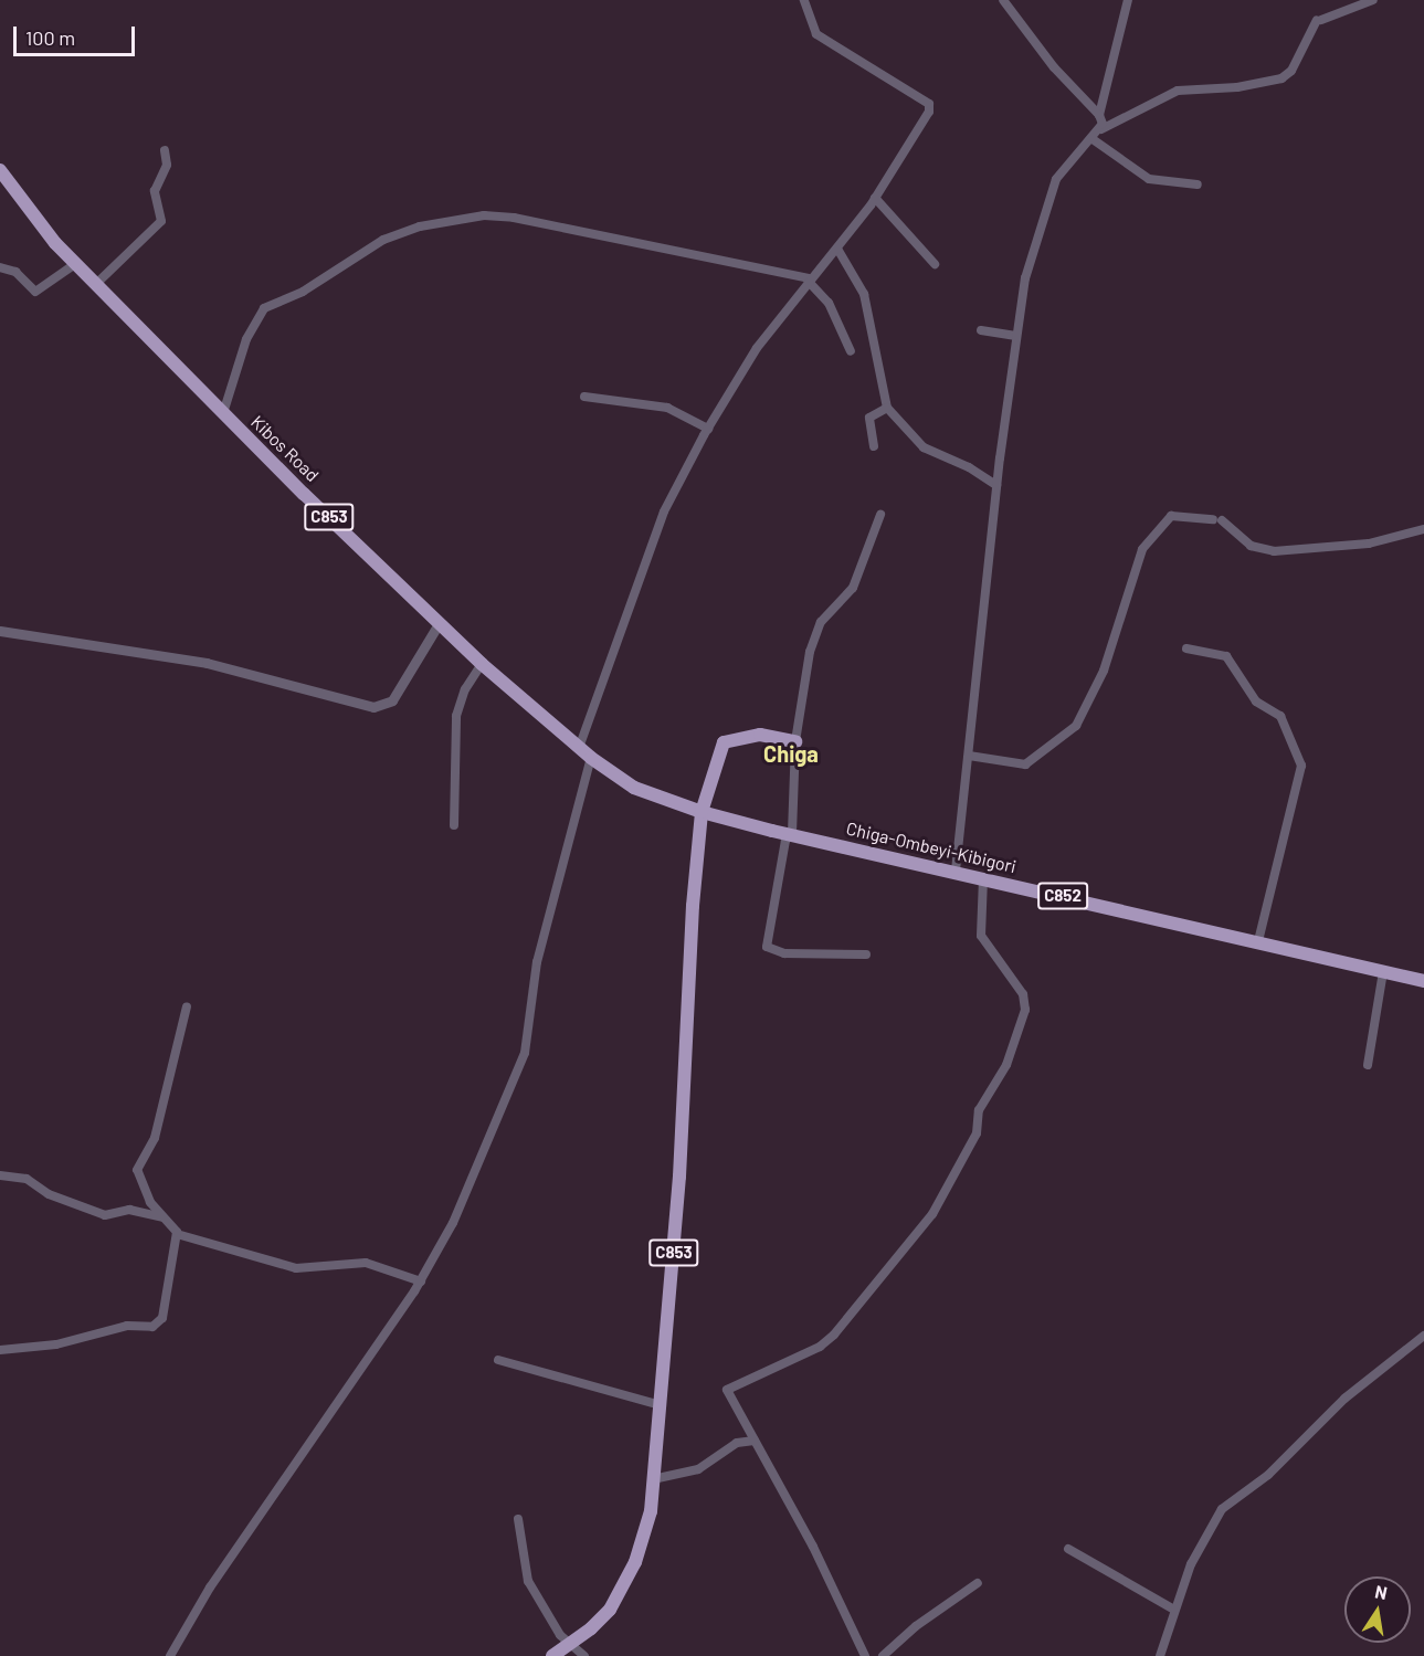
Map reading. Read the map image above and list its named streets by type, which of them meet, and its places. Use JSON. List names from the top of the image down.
{
  "streets": {
    "main road": [
      "Kibos Road",
      "C853",
      "Chiga-Ombeyi-Kibigori",
      "C852"
    ]
  },
  "crossings": [
    ["Kibos Road", "C853"],
    ["Kibos Road", "Chiga-Ombeyi-Kibigori"],
    ["C853", "Chiga-Ombeyi-Kibigori"]
  ],
  "districts": ["Chiga"],
  "scale_bar": "100 m",
  "north": "top"
}
